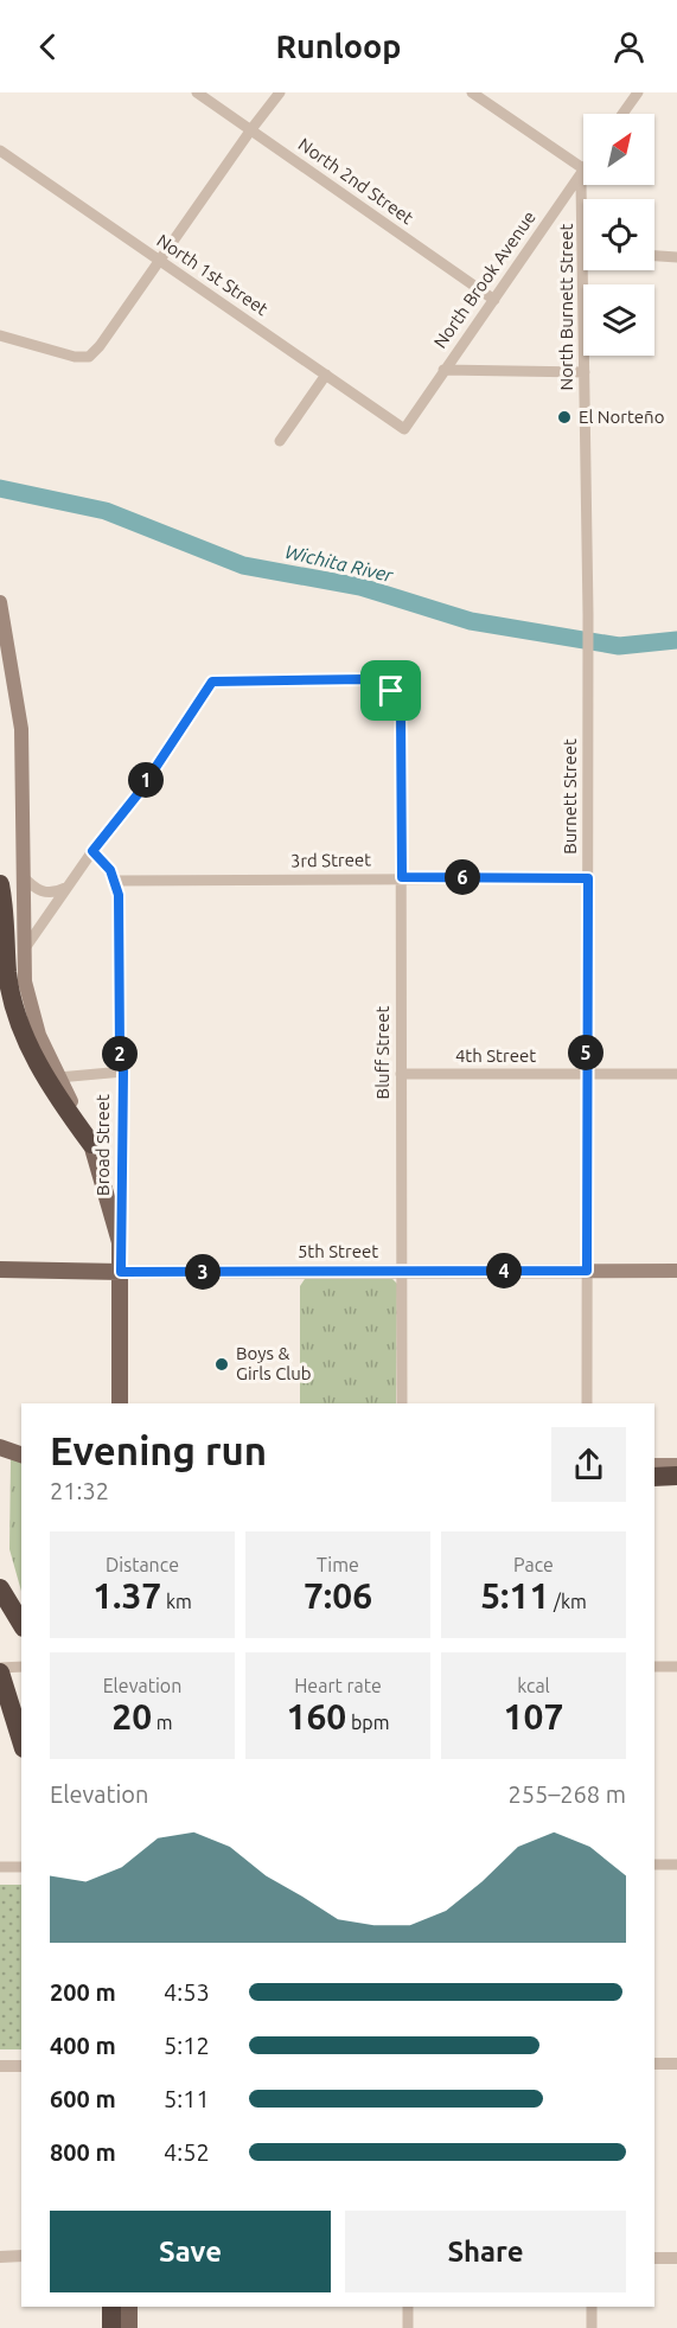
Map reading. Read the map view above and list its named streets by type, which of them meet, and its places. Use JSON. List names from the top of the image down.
{
  "streets": {
    "main road": ["Broad Street", "5th Street"],
    "street": [
      "North 2nd Street",
      "North 1st Street",
      "North Brook Avenue",
      "North Burnett Street",
      "Burnett Street",
      "3rd Street",
      "Bluff Street",
      "4th Street"
    ]
  },
  "crossings": [
    ["North 2nd Street", "North Brook Avenue"],
    ["North 1st Street", "North Brook Avenue"],
    ["North Burnett Street", "Burnett Street"],
    ["Burnett Street", "3rd Street"],
    ["Burnett Street", "4th Street"],
    ["Burnett Street", "5th Street"],
    ["3rd Street", "Bluff Street"],
    ["3rd Street", "Broad Street"],
    ["Bluff Street", "4th Street"],
    ["Bluff Street", "5th Street"],
    ["Broad Street", "5th Street"]
  ],
  "water": ["Wichita River"],
  "places": ["El Norteño", "Boys & Girls Club"],
  "north": "top right",
  "page": {
    "header": "Runloop",
    "pins": [
      "1",
      "6",
      "5",
      "2",
      "4",
      "3"
    ],
    "heading": ["Evening run", "21:32"],
    "stats": [
      ["Distance", "1.37 km"],
      ["Time", "7:06"],
      ["Pace", "5:11 /km"],
      ["Elevation", "20 m"],
      ["Heart rate", "160 bpm"],
      ["kcal", "107"]
    ],
    "chart": ["Elevation", "255–268 m"],
    "list": [
      {
        "name": "200 m",
        "note": "4:53"
      },
      {
        "name": "400 m",
        "note": "5:12"
      },
      {
        "name": "600 m",
        "note": "5:11"
      },
      {
        "name": "800 m",
        "note": "4:52"
      }
    ],
    "buttons": ["Save", "Share"]
  }
}
